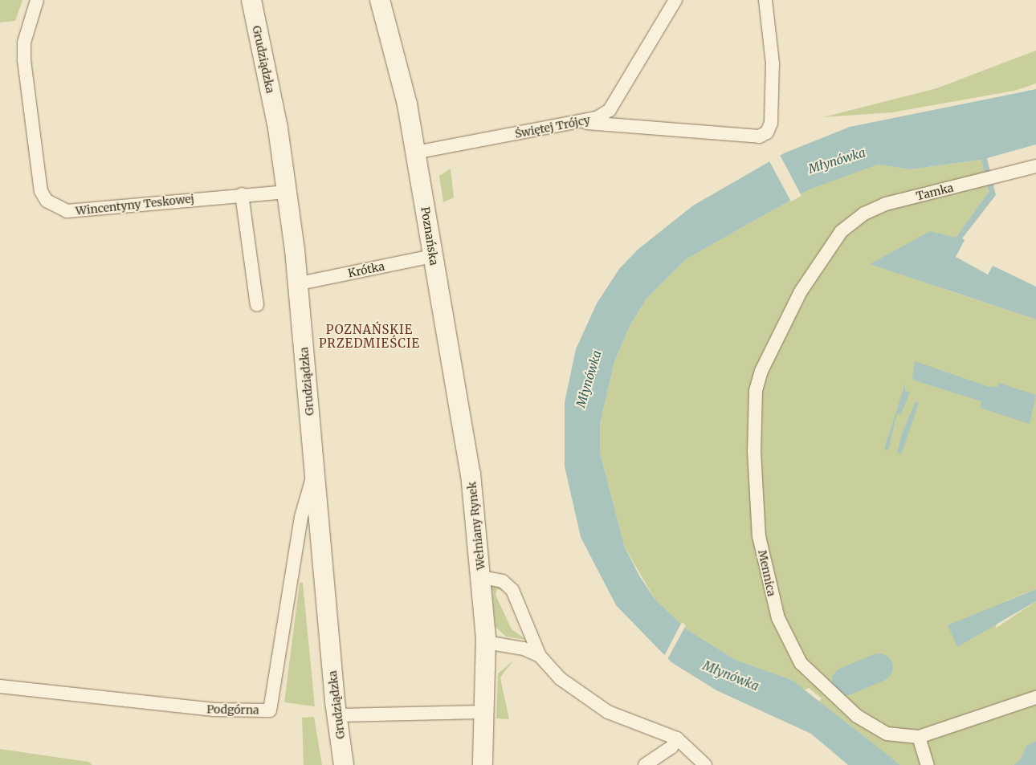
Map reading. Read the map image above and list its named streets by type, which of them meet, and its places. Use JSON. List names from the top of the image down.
{
  "streets": {
    "main road": ["Grudziądzka", "Poznańska", "Wełniany Rynek"],
    "street": [
      "Świętej Trójcy",
      "Tamka",
      "Wincentyny Teskowej",
      "Krótka",
      "Mennica",
      "Podgórna"
    ]
  },
  "crossings": [
    ["Grudziądzka", "Wincentyny Teskowej"],
    ["Grudziądzka", "Krótka"],
    ["Grudziądzka", "Podgórna"],
    ["Świętej Trójcy", "Poznańska"],
    ["Tamka", "Mennica"],
    ["Poznańska", "Krótka"],
    ["Poznańska", "Wełniany Rynek"]
  ],
  "districts": ["POZNAŃSKIE PRZEDMIEŚCIE"],
  "water": ["Młynówka"]
}
